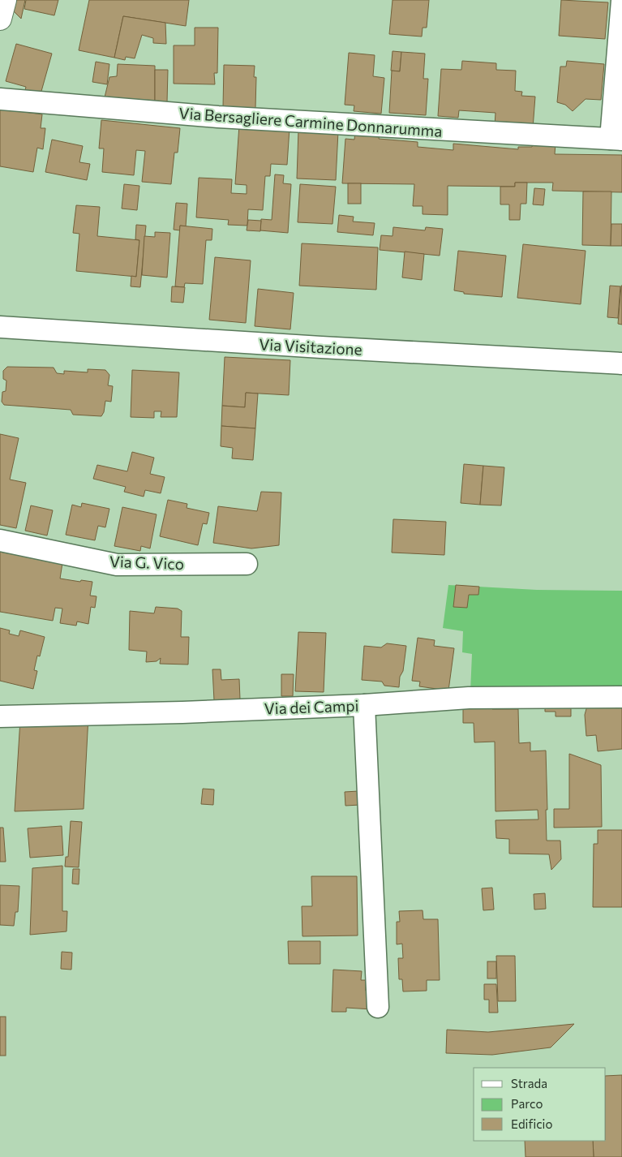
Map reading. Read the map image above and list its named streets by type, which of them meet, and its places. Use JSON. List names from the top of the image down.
{
  "streets": {
    "street": [
      "Via Bersagliere Carmine Donnarumma",
      "Via Visitazione",
      "Via G. Vico",
      "Via dei Campi"
    ]
  },
  "legend": ["Strada", "Parco", "Edificio"]
}
